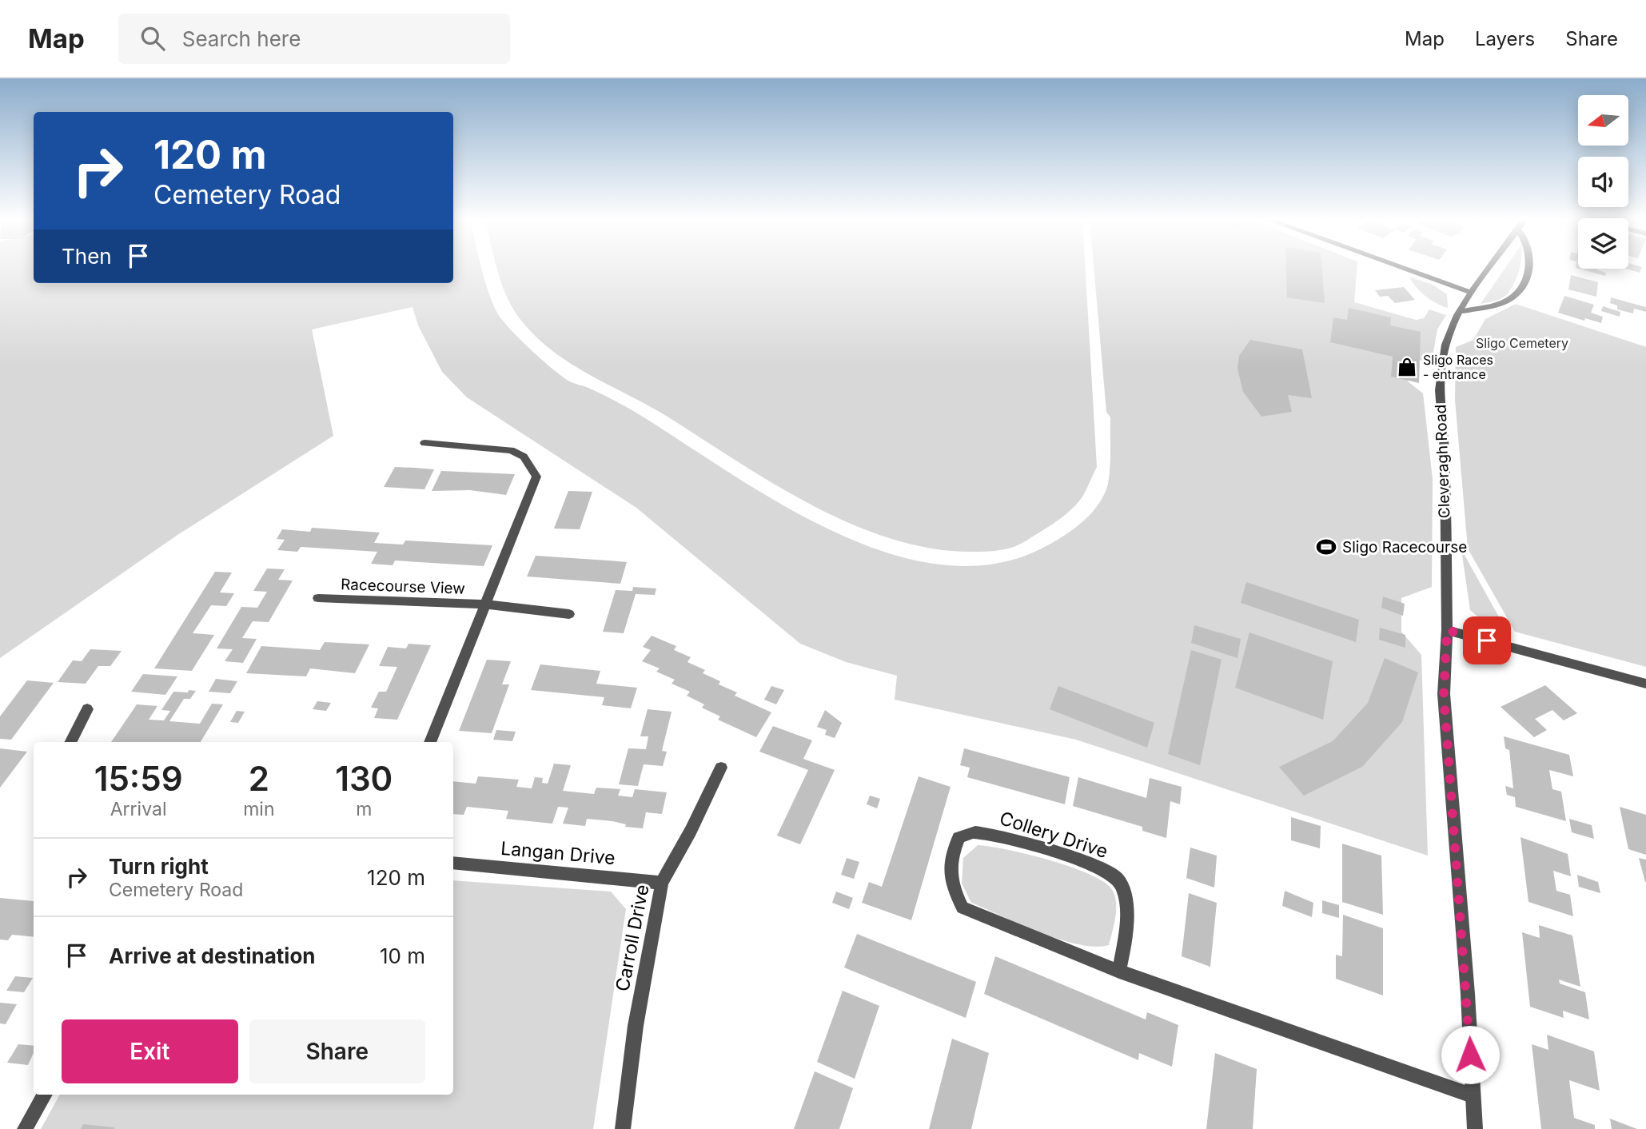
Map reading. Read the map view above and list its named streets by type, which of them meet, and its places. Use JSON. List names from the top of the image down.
{
  "streets": {
    "street": [
      "Cleveragh Road",
      "Racecourse View",
      "Collery Drive",
      "Langan Drive",
      "Carroll Drive"
    ]
  },
  "crossings": [
    ["Cleveragh Road", "Collery Drive"],
    ["Langan Drive", "Carroll Drive"]
  ],
  "parks": ["Sligo Cemetery"],
  "places": {
    "shop": ["Sligo Races - entrance"],
    "sports": ["Sligo Racecourse"]
  },
  "north": "left",
  "page": {
    "header": "Map",
    "search": "Search here",
    "nav": ["Map", "Layers", "Share"],
    "turn": ["120 m", "Cemetery Road"],
    "then": "Then",
    "eta": [
      "15:59",
      "Arrival",
      "2",
      "min",
      "130",
      "m"
    ],
    "list": [
      {
        "name": "Turn right",
        "note": "Cemetery Road",
        "value": "120 m"
      },
      {
        "name": "Arrive at destination",
        "value": "10 m"
      }
    ],
    "buttons": ["Exit", "Share"]
  }
}
